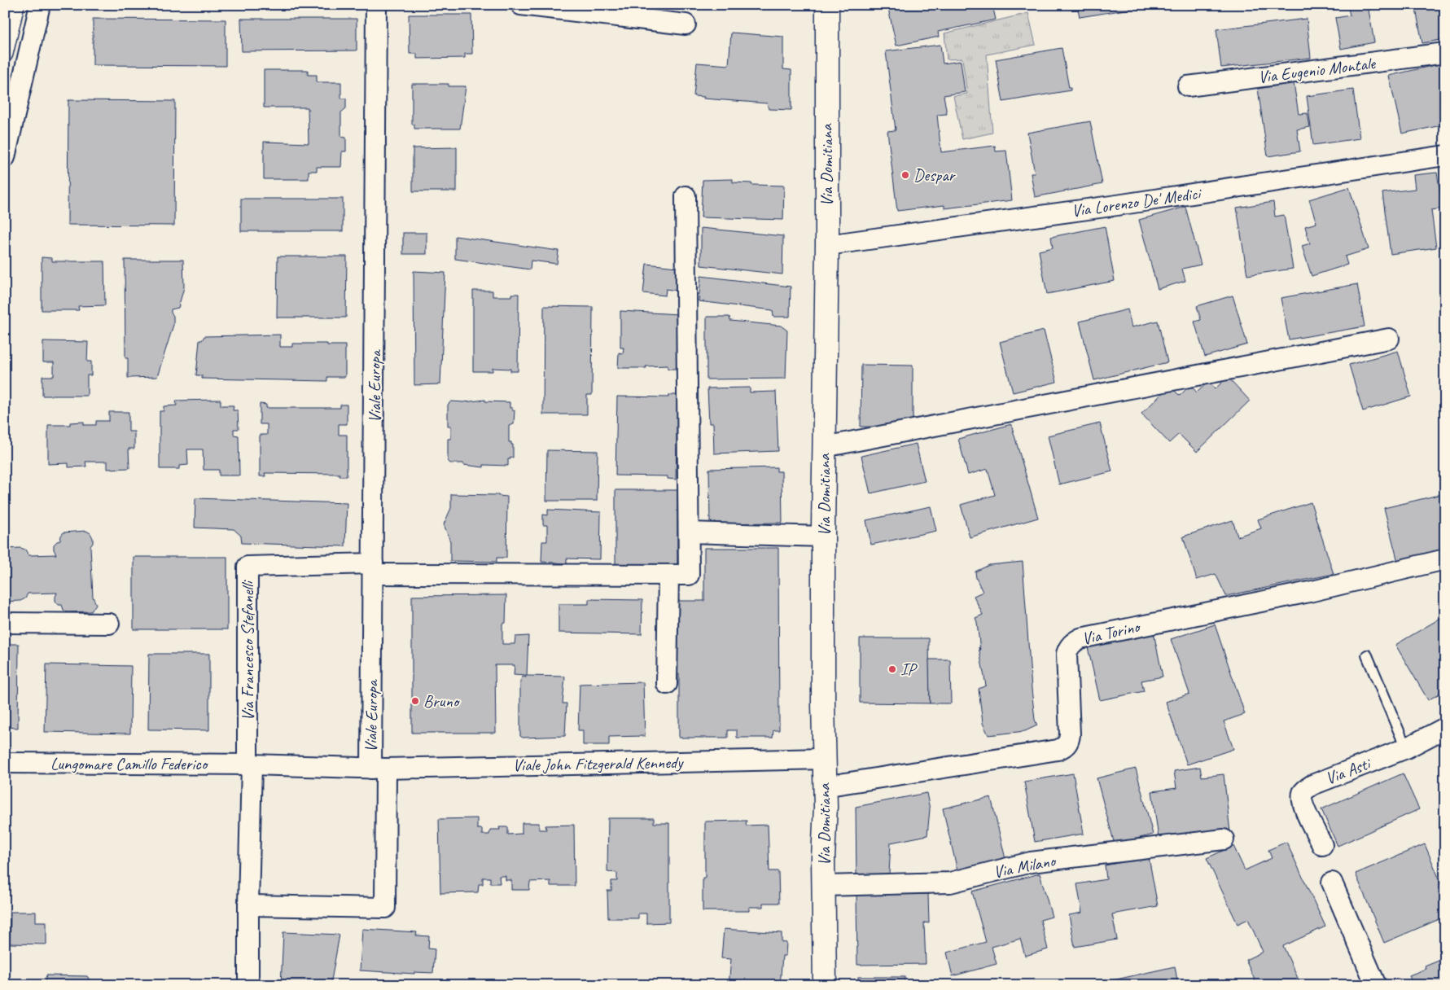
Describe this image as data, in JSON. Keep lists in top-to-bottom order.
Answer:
{
  "streets": {
    "main road": ["Via Domitiana"],
    "street": [
      "Via Eugenio Montale",
      "Via Lorenzo De' Medici",
      "Viale Europa",
      "Via Torino",
      "Via Francesco Stefanelli",
      "Lungomare Camillo Federico",
      "Viale John Fitzgerald Kennedy",
      "Via Asti",
      "Via Milano"
    ]
  },
  "crossings": [
    ["Via Domitiana", "Via Lorenzo De' Medici"],
    ["Via Domitiana", "Via Torino"],
    ["Via Domitiana", "Viale John Fitzgerald Kennedy"],
    ["Via Domitiana", "Via Milano"],
    ["Viale Europa", "Via Francesco Stefanelli"],
    ["Viale Europa", "Viale John Fitzgerald Kennedy"],
    ["Via Francesco Stefanelli", "Lungomare Camillo Federico"],
    ["Via Francesco Stefanelli", "Viale John Fitzgerald Kennedy"],
    ["Lungomare Camillo Federico", "Viale John Fitzgerald Kennedy"]
  ],
  "places": ["Despar", "IP", "Bruno"]
}
